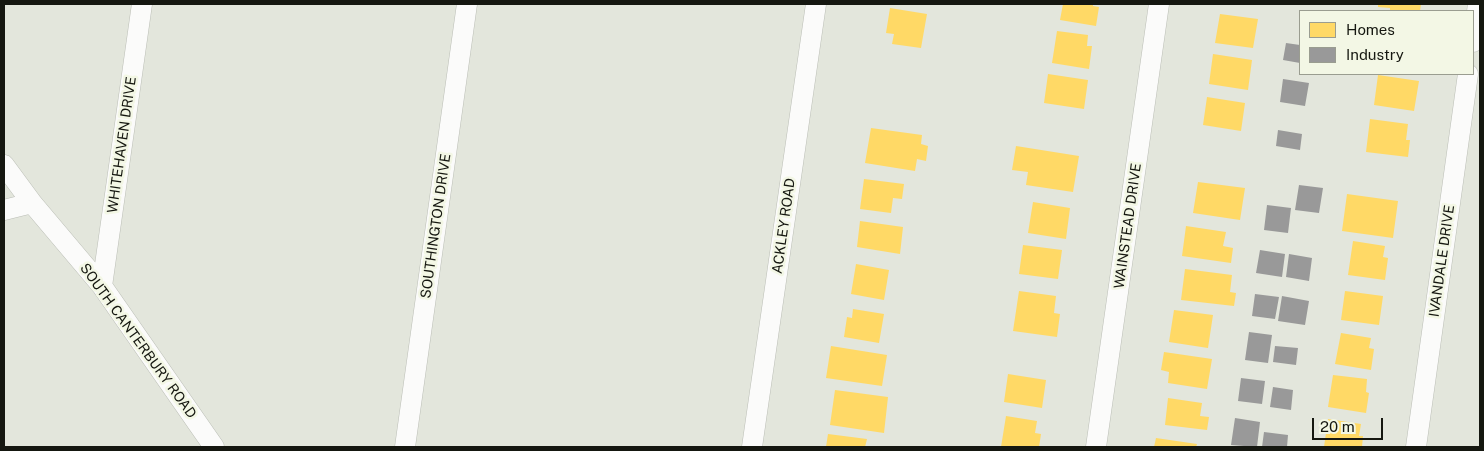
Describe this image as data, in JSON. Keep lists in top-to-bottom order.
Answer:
{
  "streets": {
    "street": [
      "WHITEHAVEN DRIVE",
      "SOUTHINGTON DRIVE",
      "ACKLEY ROAD",
      "WAINSTEAD DRIVE",
      "IVANDALE DRIVE",
      "SOUTH CANTERBURY ROAD"
    ]
  },
  "crossings": [
    ["WHITEHAVEN DRIVE", "SOUTH CANTERBURY ROAD"]
  ],
  "legend": ["Homes", "Industry"],
  "scale_bar": "20 m"
}
